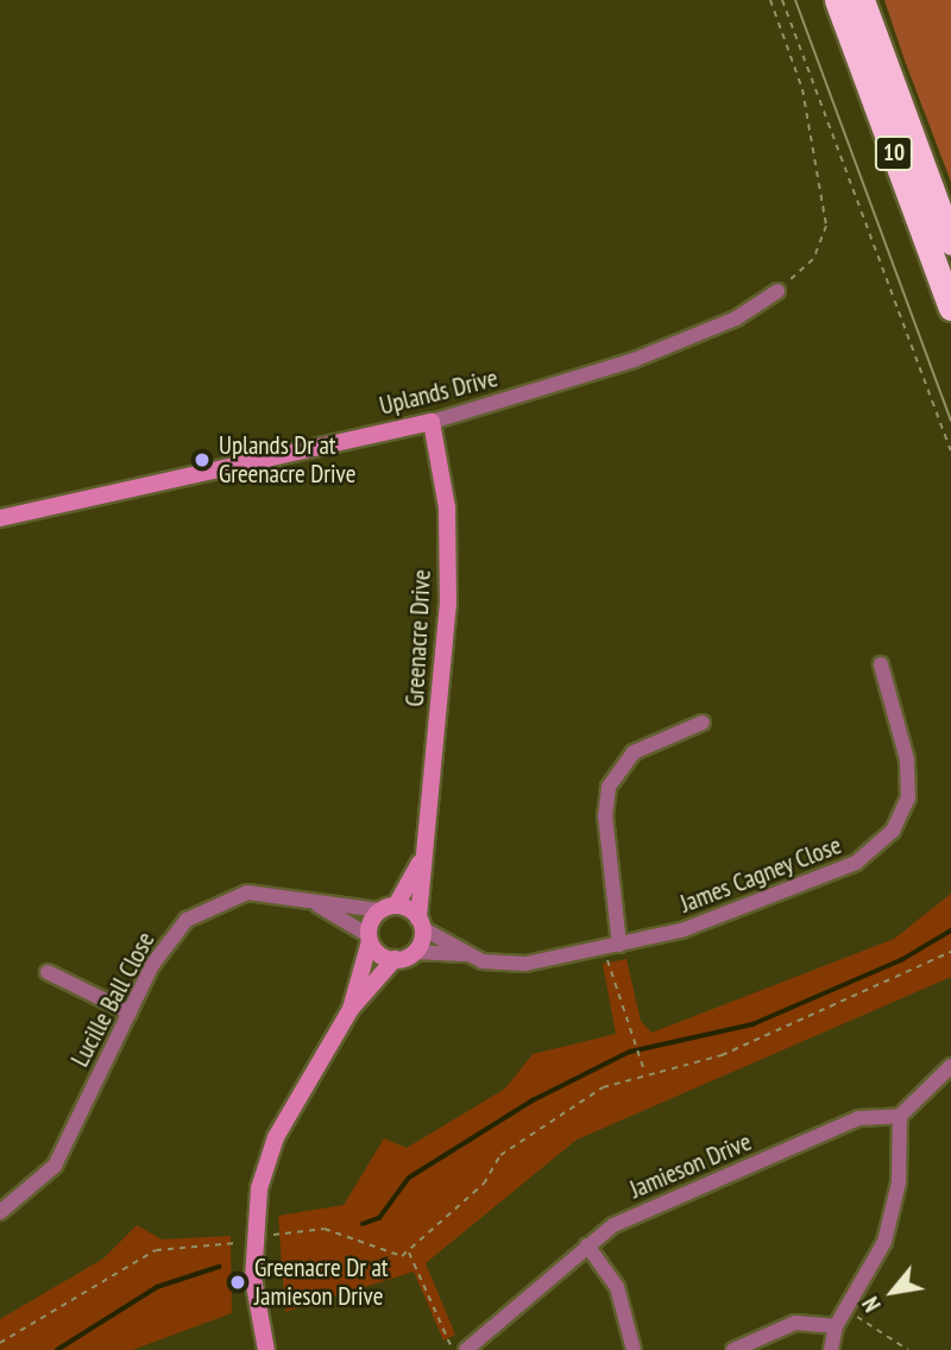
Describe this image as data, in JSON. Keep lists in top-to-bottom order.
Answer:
{
  "streets": {
    "highway": ["10"],
    "street": [
      "Uplands Drive",
      "Greenacre Drive",
      "James Cagney Close",
      "Lucille Ball Close",
      "Jamieson Drive"
    ]
  },
  "crossings": [
    ["Uplands Drive", "Greenacre Drive"],
    ["Greenacre Drive", "James Cagney Close"],
    ["Greenacre Drive", "Lucille Ball Close"]
  ],
  "places": ["Uplands Dr at Greenacre Drive", "Greenacre Dr at Jamieson Drive"],
  "north": "bottom left"
}
